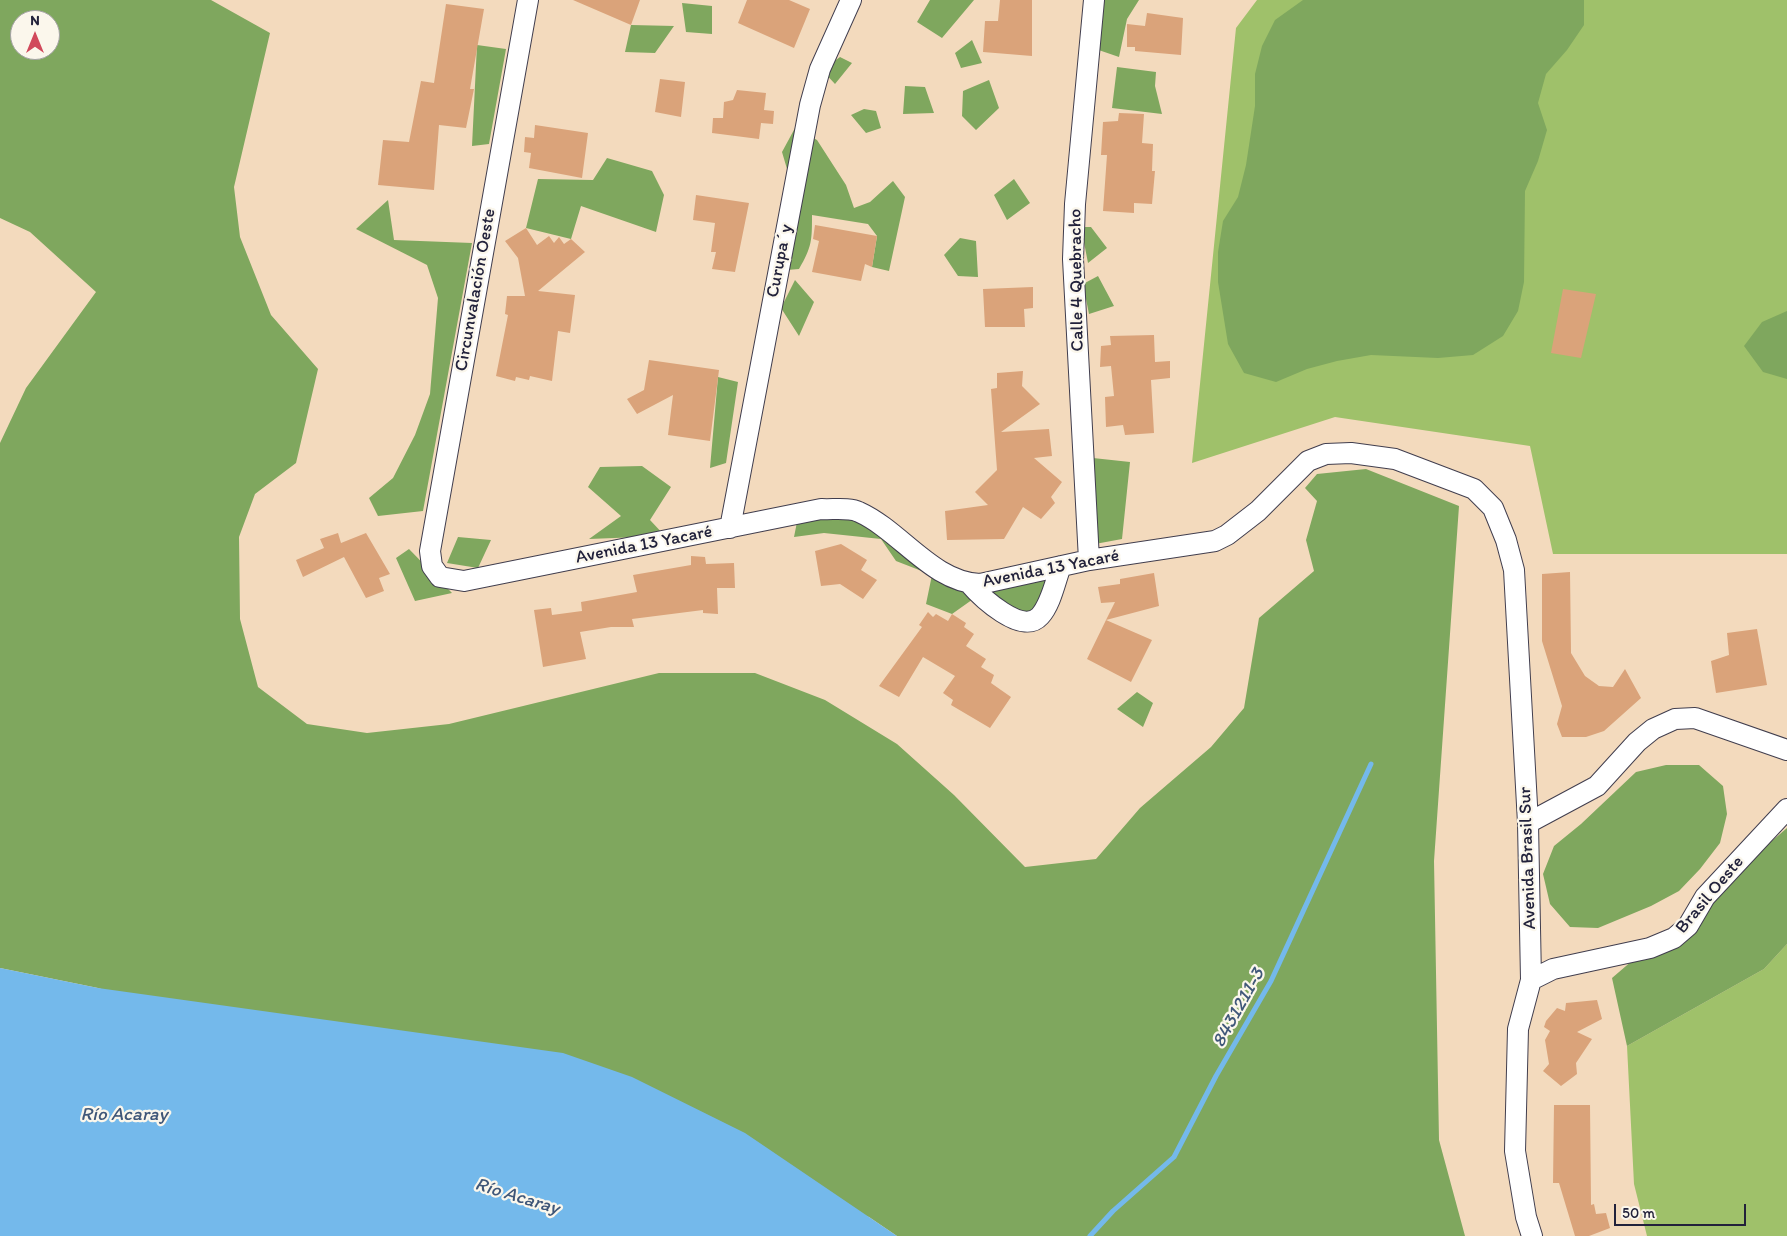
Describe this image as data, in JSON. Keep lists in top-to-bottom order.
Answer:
{
  "streets": {
    "street": [
      "Curupa´y",
      "Calle 4 Quebracho",
      "Circunvalación Oeste",
      "Avenida 13 Yacaré",
      "Avenida Brasil Sur",
      "Brasil Oeste"
    ]
  },
  "crossings": [
    ["Curupa´y", "Avenida 13 Yacaré"],
    ["Calle 4 Quebracho", "Avenida 13 Yacaré"],
    ["Circunvalación Oeste", "Avenida 13 Yacaré"],
    ["Avenida 13 Yacaré", "Avenida Brasil Sur"],
    ["Avenida Brasil Sur", "Brasil Oeste"]
  ],
  "water": ["8431211-3", "Río Acaray"],
  "scale_bar": "50 m",
  "north": "top"
}
